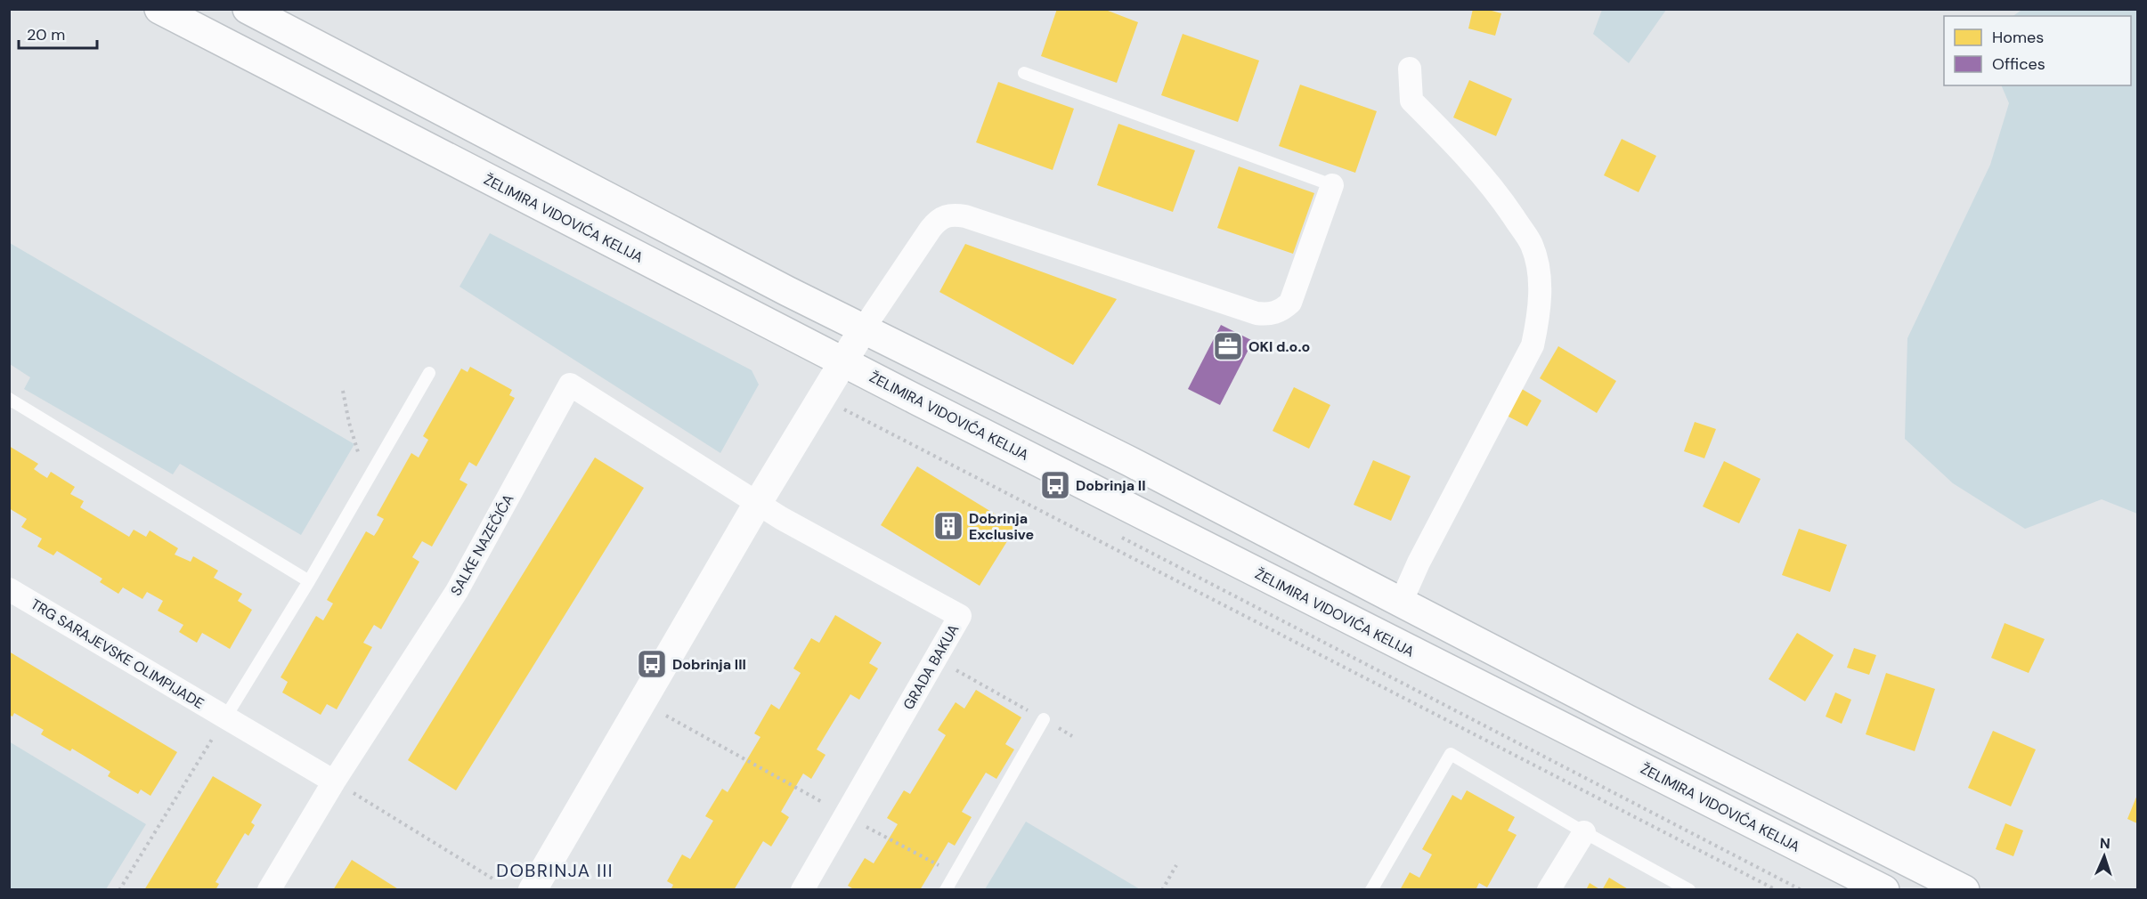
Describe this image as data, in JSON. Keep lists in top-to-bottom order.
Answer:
{
  "streets": {
    "main road": ["ŽELIMIRA VIDOVIĆA KELIJA"],
    "street": ["SALKE NAZEČIĆA", "TRG SARAJEVSKE OLIMPIJADE", "GRADA BAKUA"]
  },
  "crossings": [
    ["SALKE NAZEČIĆA", "TRG SARAJEVSKE OLIMPIJADE"],
    ["SALKE NAZEČIĆA", "GRADA BAKUA"]
  ],
  "districts": ["DOBRINJA III"],
  "places": {
    "office": ["OKI d.o.o"],
    "bus stop": ["Dobrinja II", "Dobrinja III"],
    "building": ["Dobrinja Exclusive"]
  },
  "legend": ["Homes", "Offices"],
  "scale_bar": "20 m",
  "north": "top"
}
